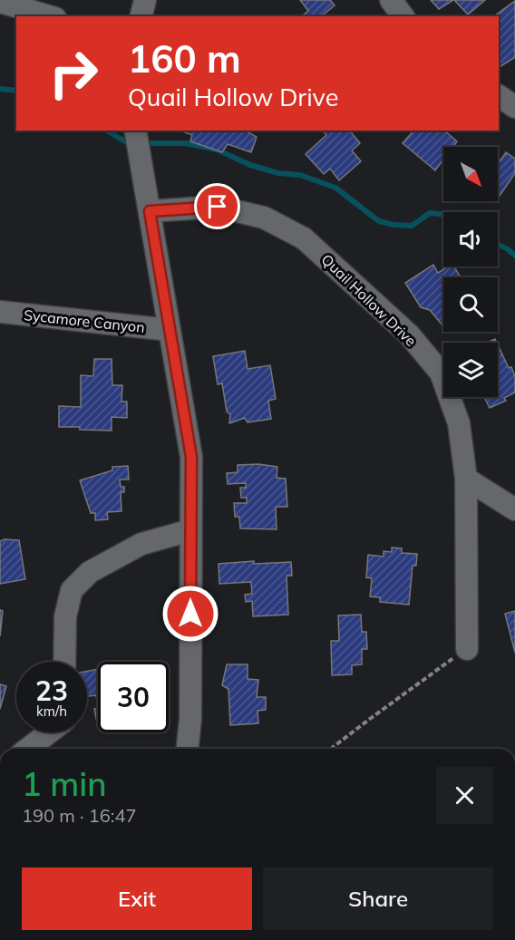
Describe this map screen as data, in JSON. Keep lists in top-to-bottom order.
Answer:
{
  "streets": {
    "street": ["Quail Hollow Drive", "Sycamore Canyon"]
  },
  "north": "bottom right",
  "page": {
    "turn": ["160 m", "Quail Hollow Drive"],
    "speed": "23 km/h",
    "limit": "30",
    "heading": ["1 min", "190 m · 16:47"],
    "buttons": ["Exit", "Share"]
  }
}
